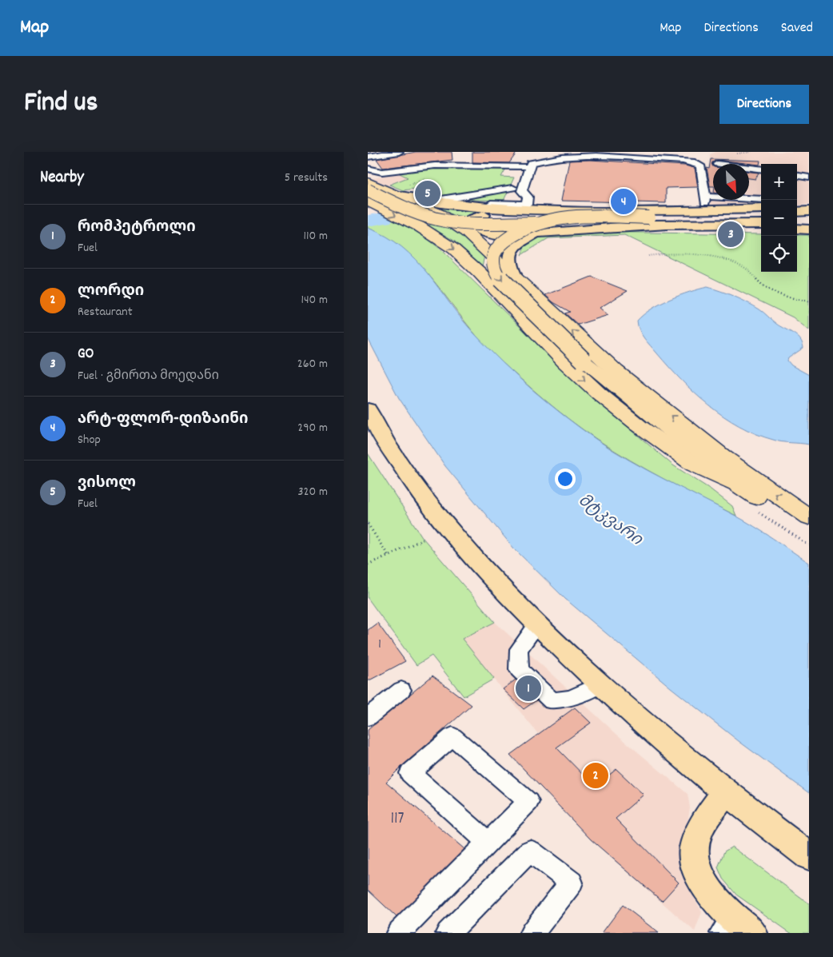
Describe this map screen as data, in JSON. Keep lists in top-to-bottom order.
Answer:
{
  "water": ["მტკვარი"],
  "house_numbers": ["1", "117"],
  "north": "bottom right",
  "page": {
    "header": "Map",
    "nav": ["Map", "Directions", "Saved"],
    "title": "Find us",
    "buttons": "Directions",
    "heading": ["Nearby", "5 results"],
    "map_buttons": ["+", "−"],
    "pins": [
      "5",
      "4",
      "3",
      "1",
      "2"
    ],
    "list": [
      {
        "mark": "1",
        "name": "რომპეტროლი",
        "note": "Fuel",
        "value": "110 m"
      },
      {
        "mark": "2",
        "name": "ლორდი",
        "note": "Restaurant",
        "value": "140 m"
      },
      {
        "mark": "3",
        "name": "GO",
        "note": "Fuel · გმირთა მოედანი",
        "value": "260 m"
      },
      {
        "mark": "4",
        "name": "არტ-ფლორ-დიზაინი",
        "note": "Shop",
        "value": "290 m"
      },
      {
        "mark": "5",
        "name": "ვისოლ",
        "note": "Fuel",
        "value": "320 m"
      }
    ]
  }
}
